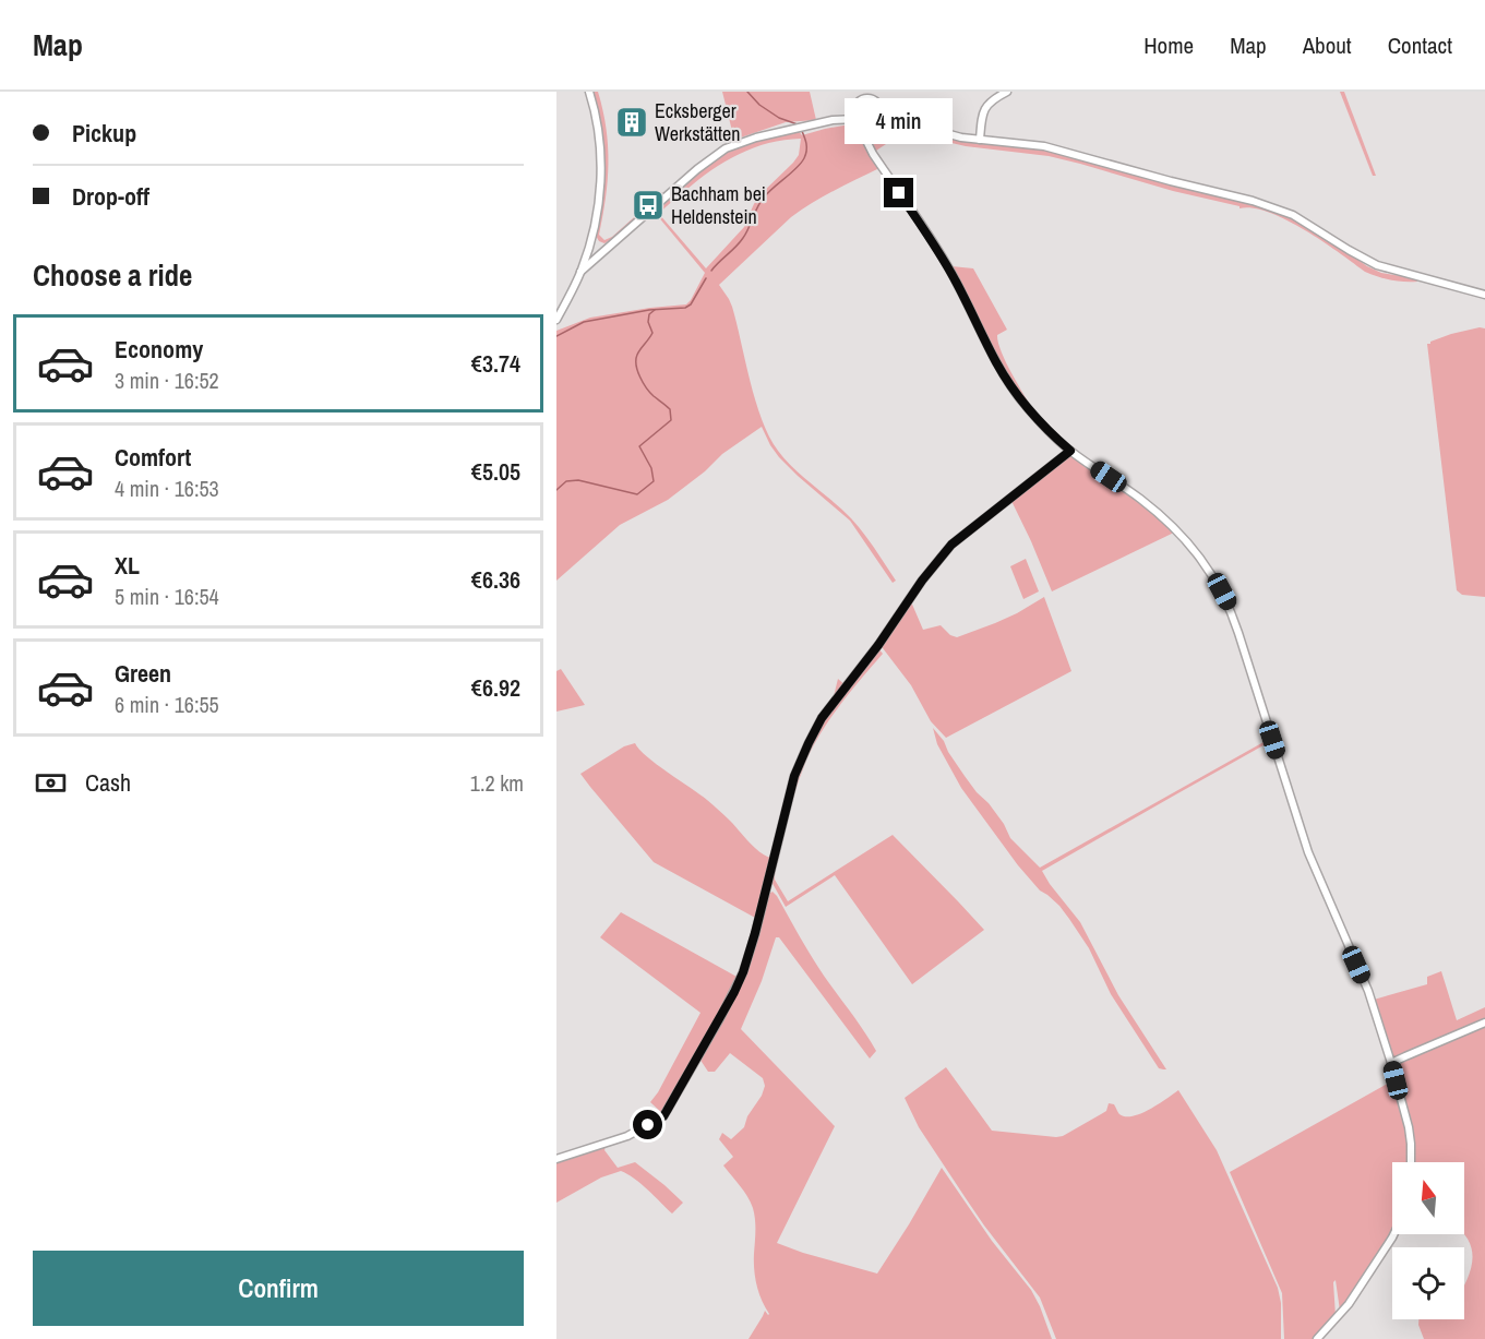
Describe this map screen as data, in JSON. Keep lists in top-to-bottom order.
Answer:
{
  "places": {
    "building": ["Ecksberger Werkstätten"],
    "bus stop": ["Bachham bei Heldenstein"]
  },
  "north": "top",
  "page": {
    "header": "Map",
    "nav": [
      "Home",
      "Map",
      "About",
      "Contact"
    ],
    "banner": ["Pickup", "Drop-off"],
    "bubble": "4 min",
    "heading": "Choose a ride",
    "list": [
      {
        "name": "Economy",
        "note": "3 min · 16:52",
        "value": "€3.74"
      },
      {
        "name": "Comfort",
        "note": "4 min · 16:53",
        "value": "€5.05"
      },
      {
        "name": "XL",
        "note": "5 min · 16:54",
        "value": "€6.36"
      },
      {
        "name": "Green",
        "note": "6 min · 16:55",
        "value": "€6.92"
      }
    ],
    "pay": ["Cash", "1.2 km"],
    "buttons": "Confirm"
  }
}
